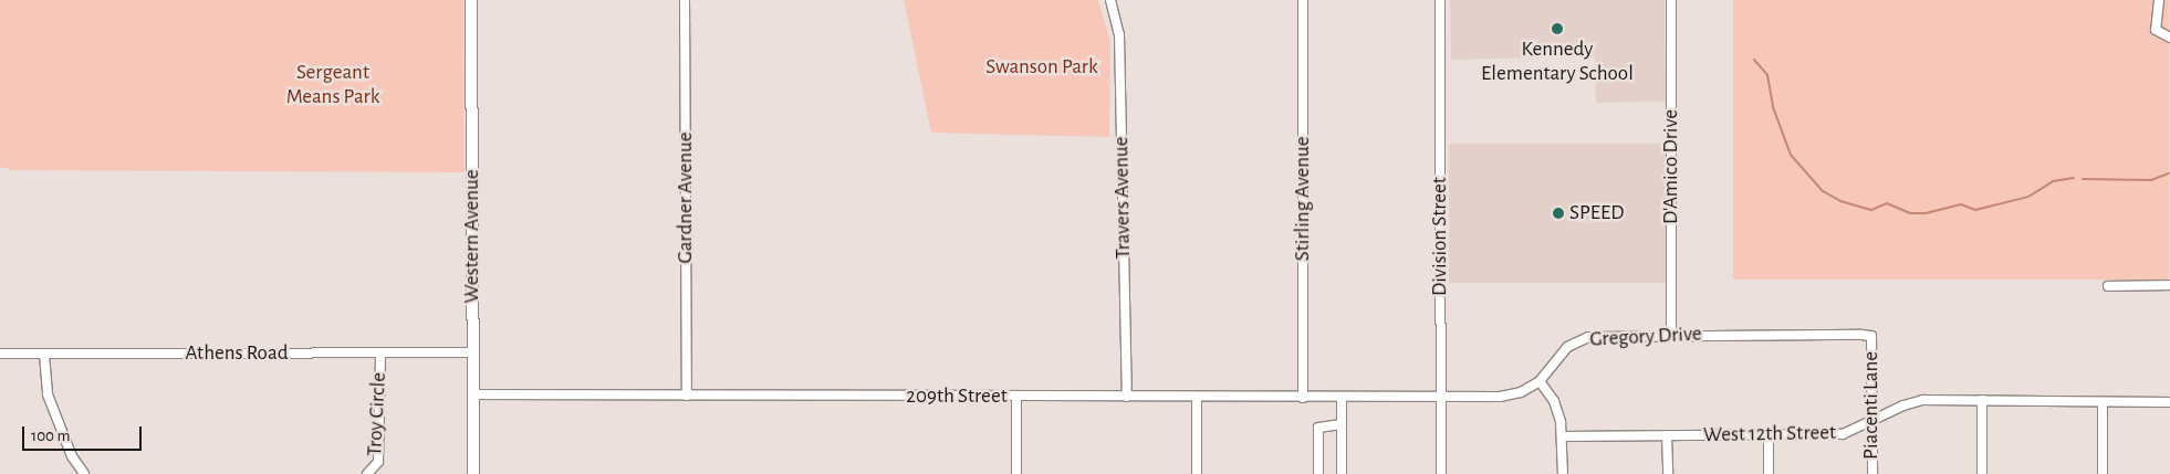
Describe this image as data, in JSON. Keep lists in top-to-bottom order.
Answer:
{
  "streets": {
    "main road": ["Western Avenue"],
    "street": [
      "D'Amico Drive",
      "Gardner Avenue",
      "Travers Avenue",
      "Stirling Avenue",
      "Division Street",
      "Gregory Drive",
      "Athens Road",
      "209th Street",
      "Piacenti Lane",
      "Troy Circle",
      "West 12th Street"
    ]
  },
  "crossings": [
    ["D'Amico Drive", "Gregory Drive"],
    ["Gardner Avenue", "209th Street"],
    ["Travers Avenue", "209th Street"],
    ["Stirling Avenue", "209th Street"],
    ["Western Avenue", "Athens Road"],
    ["Western Avenue", "209th Street"],
    ["Division Street", "Gregory Drive"],
    ["Division Street", "209th Street"],
    ["Gregory Drive", "209th Street"],
    ["Gregory Drive", "Piacenti Lane"],
    ["Athens Road", "Troy Circle"],
    ["Piacenti Lane", "West 12th Street"]
  ],
  "parks": ["Swanson Park", "Sergeant Means Park"],
  "places": ["Kennedy Elementary School", "SPEED"],
  "scale_bar": "100 m"
}
